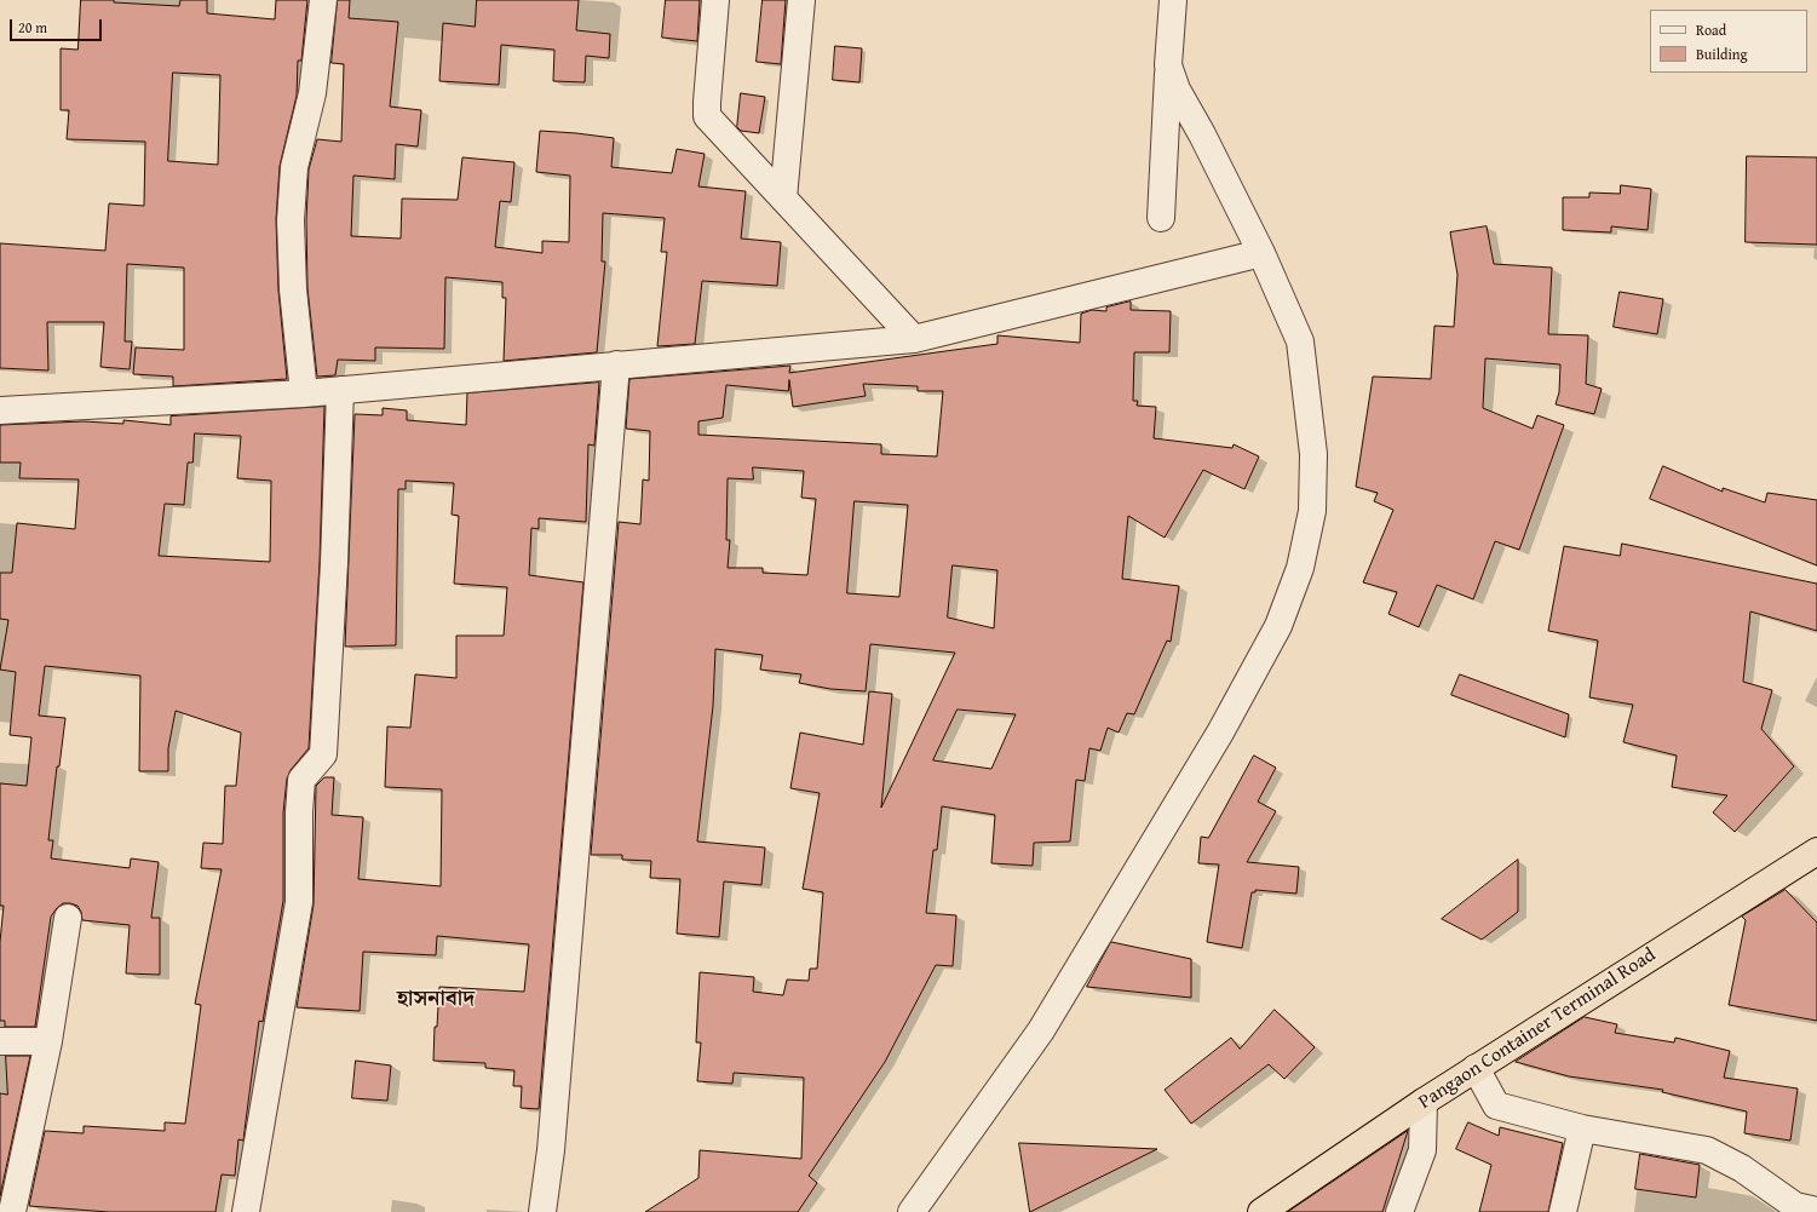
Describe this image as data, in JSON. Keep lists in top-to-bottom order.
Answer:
{
  "streets": {
    "highway": ["Pangaon Container Terminal Road"]
  },
  "districts": ["হাসনাবাদ"],
  "legend": ["Road", "Building"],
  "scale_bar": "20 m"
}
